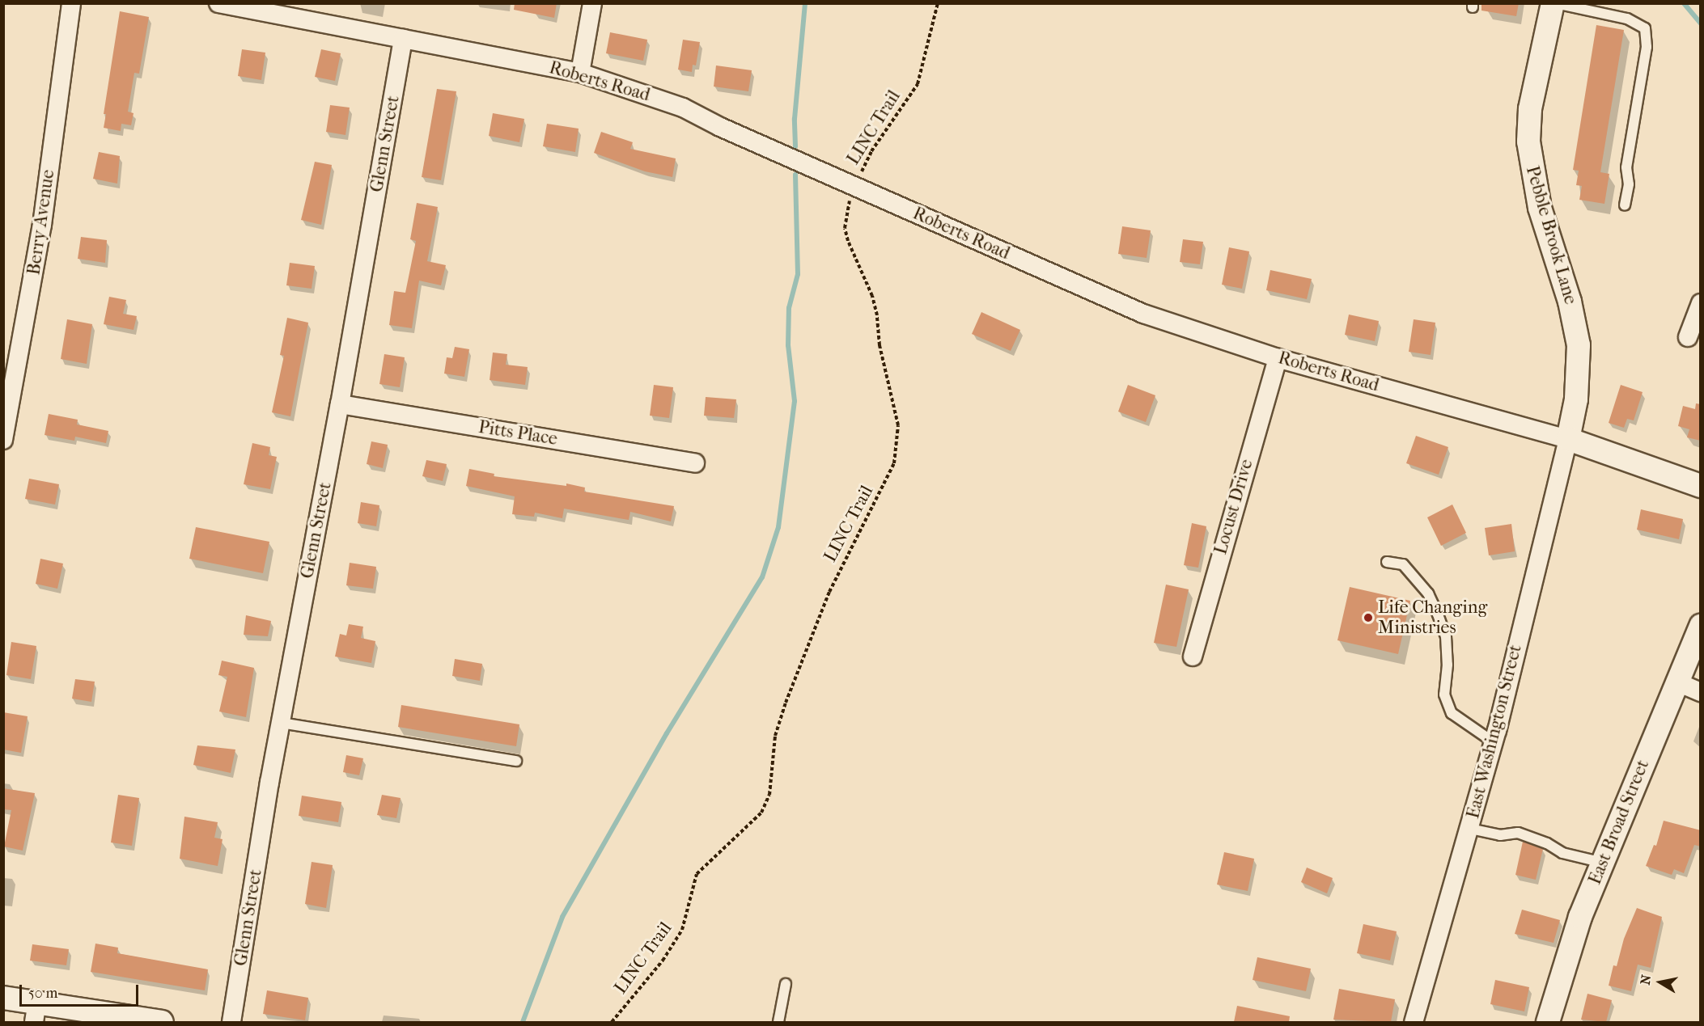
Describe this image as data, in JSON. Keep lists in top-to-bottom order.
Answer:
{
  "streets": {
    "street": [
      "Roberts Road",
      "Glenn Street",
      "Berry Avenue",
      "Pebble Brook Lane",
      "Pitts Place",
      "Locust Drive",
      "East Washington Street",
      "East Broad Street"
    ],
    "path": ["LINC Trail"]
  },
  "crossings": [
    ["Roberts Road", "LINC Trail"],
    ["Roberts Road", "Glenn Street"],
    ["Roberts Road", "Pebble Brook Lane"],
    ["Roberts Road", "Locust Drive"],
    ["Roberts Road", "East Washington Street"],
    ["Glenn Street", "Pitts Place"],
    ["Pebble Brook Lane", "East Washington Street"]
  ],
  "places": ["Life Changing Ministries"],
  "scale_bar": "50 m",
  "north": "left"
}
